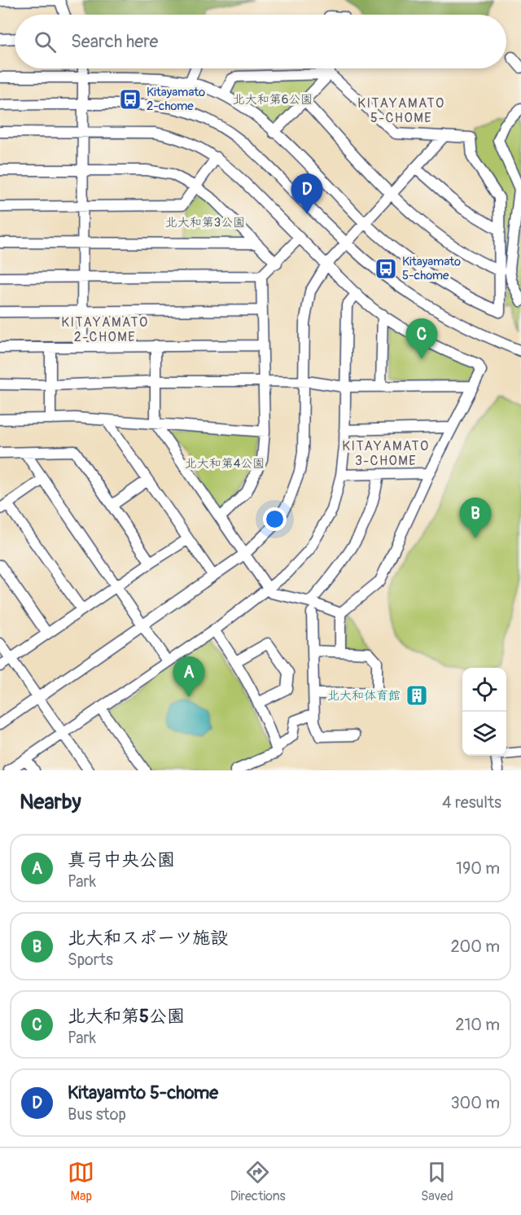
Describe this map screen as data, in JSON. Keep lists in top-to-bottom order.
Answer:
{
  "districts": ["KITAYAMATO 5-CHOME", "KITAYAMATO 2-CHOME", "KITAYAMATO 3-CHOME"],
  "parks": ["北大和第6公園", "北大和第3公園", "北大和第4公園"],
  "places": {
    "bus stop": ["Kitayamato 2-chome", "Kitayamato 5-chome"],
    "building": ["北大和体育館"]
  },
  "page": {
    "search": "Search here",
    "pins": [
      "D",
      "C",
      "B",
      "A"
    ],
    "heading": ["Nearby", "4 results"],
    "list": [
      {
        "mark": "A",
        "name": "真弓中央公園",
        "note": "Park",
        "value": "190 m"
      },
      {
        "mark": "B",
        "name": "北大和スポーツ施設",
        "note": "Sports",
        "value": "200 m"
      },
      {
        "mark": "C",
        "name": "北大和第5公園",
        "note": "Park",
        "value": "210 m"
      },
      {
        "mark": "D",
        "name": "Kitayamto 5-chome",
        "note": "Bus stop",
        "value": "300 m"
      }
    ],
    "nav": ["Map", "Directions", "Saved"]
  }
}
